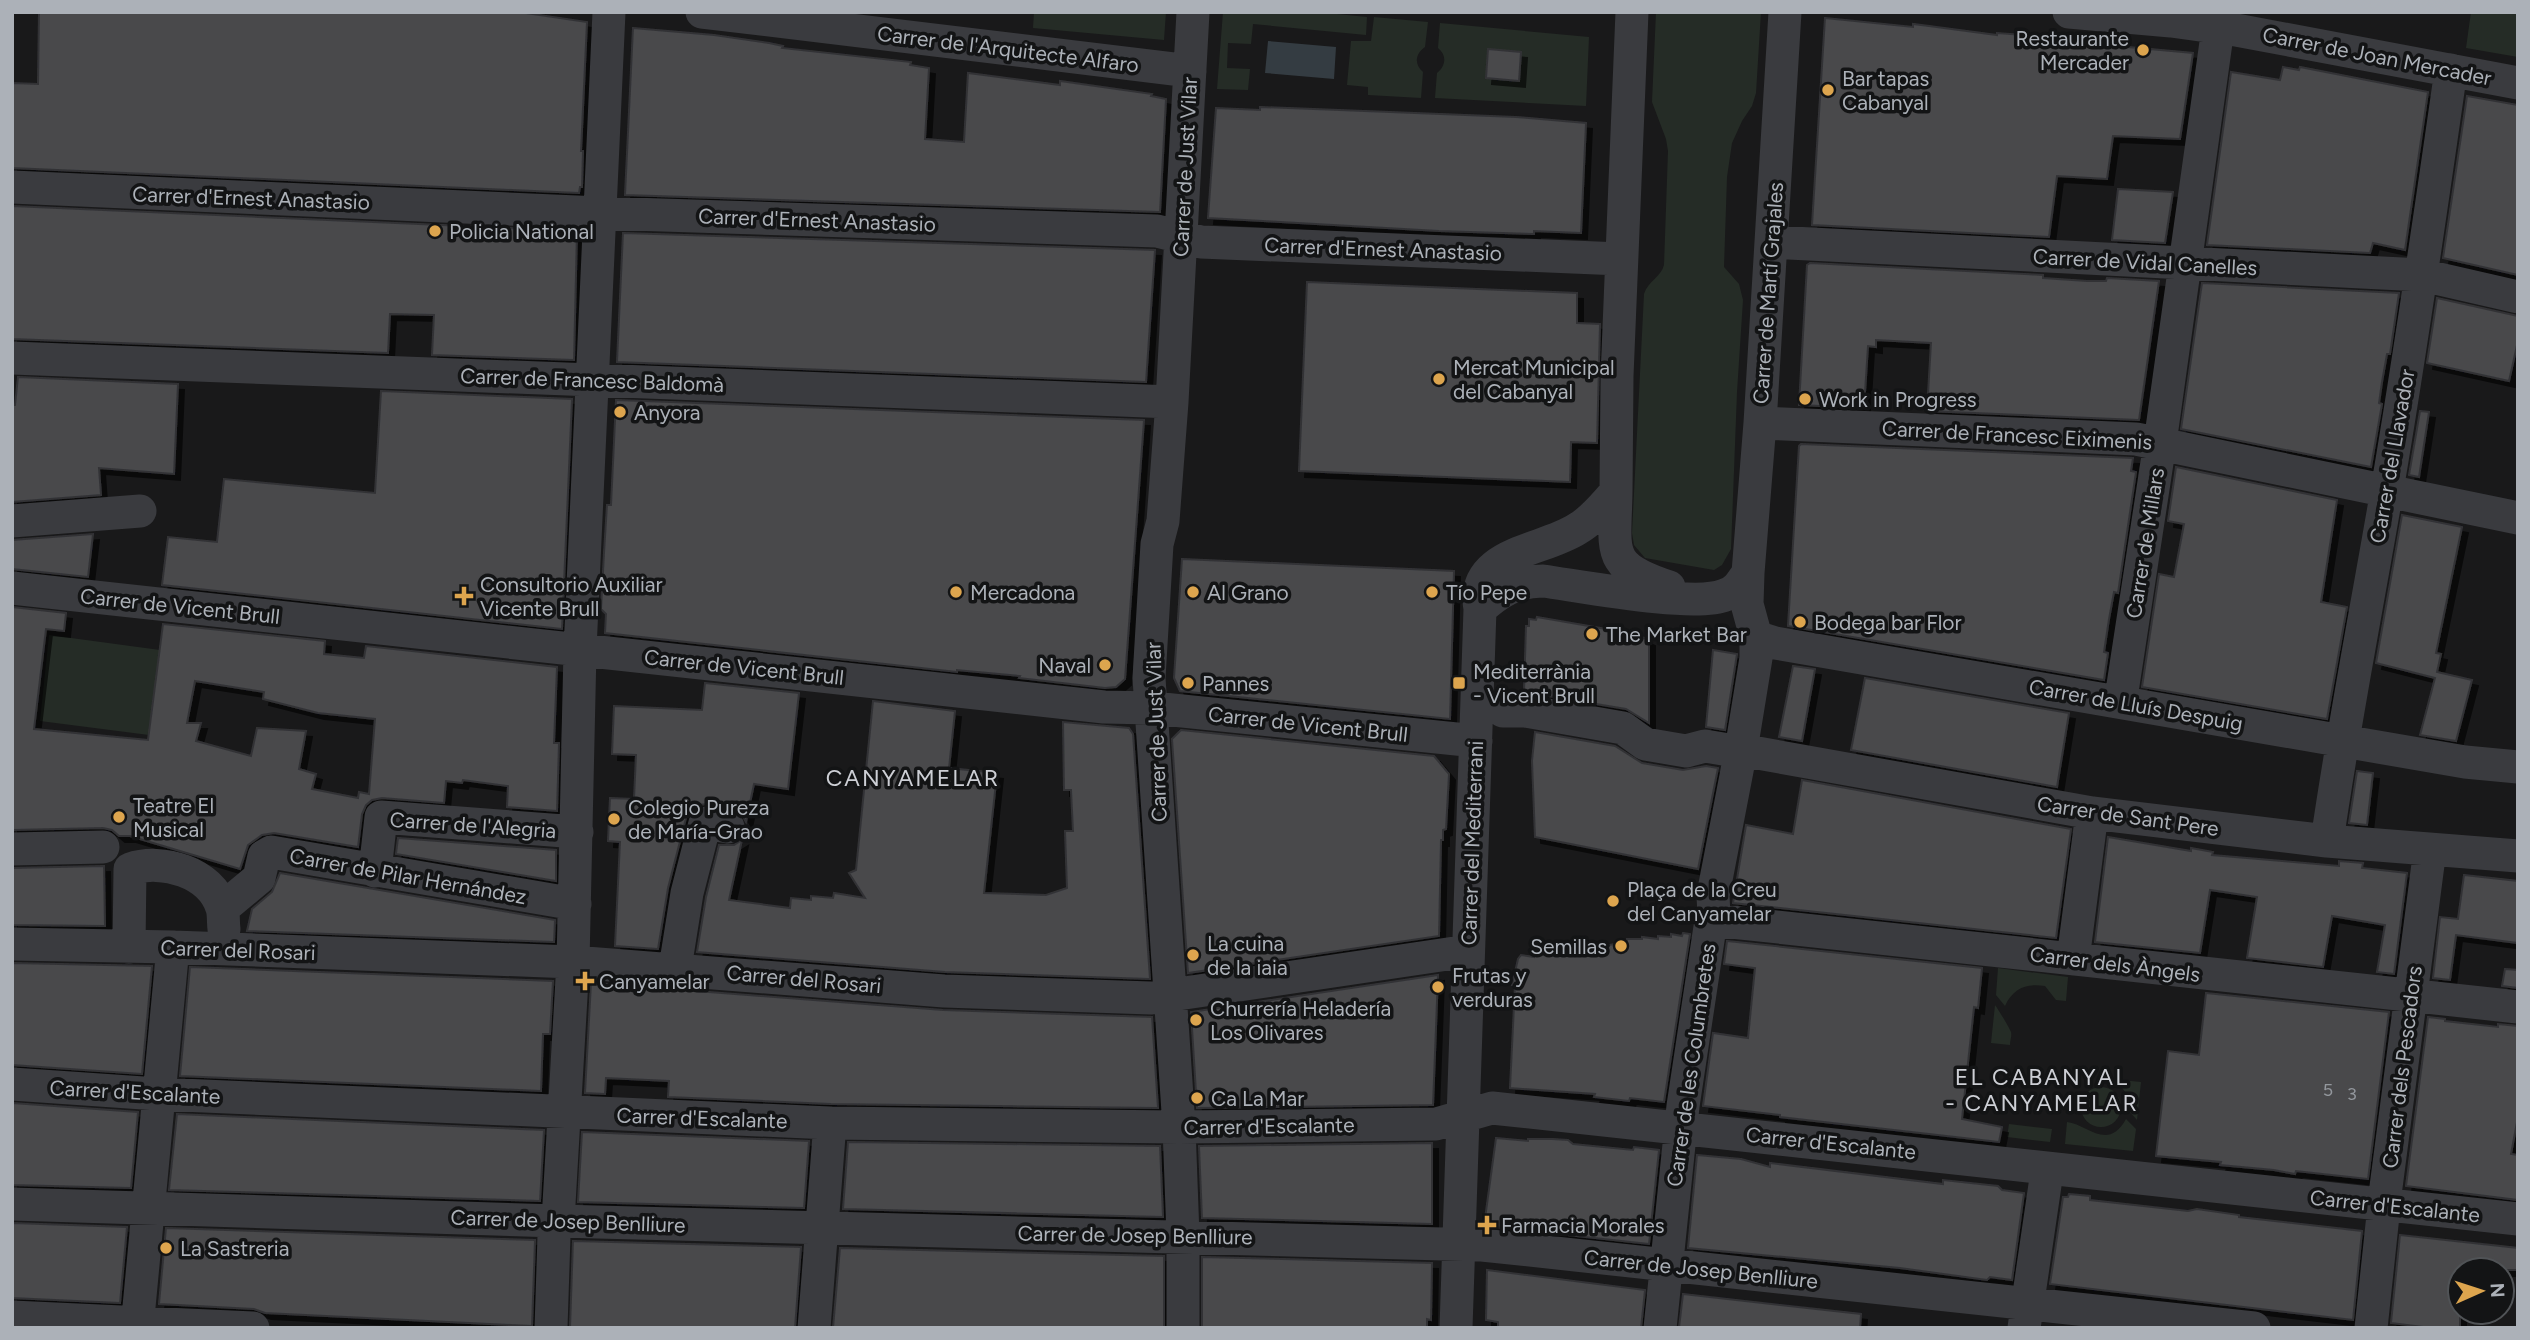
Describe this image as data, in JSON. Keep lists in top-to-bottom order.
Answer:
{
  "streets": {
    "street": [
      "Carrer de l'Arquitecte Alfaro",
      "Carrer de Joan Mercader",
      "Carrer de Just Vilar",
      "Carrer d'Ernest Anastasio",
      "Carrer de Vidal Canelles",
      "Carrer de Martí Grajales",
      "Carrer de Francesc Baldomà",
      "Carrer de Francesc Eiximenis",
      "Carrer del Llavador",
      "Carrer de Millars",
      "Carrer de Vicent Brull",
      "Carrer de Lluís Despuig",
      "Carrer de Sant Pere",
      "Carrer de l'Alegria",
      "Carrer del Mediterrani",
      "Carrer de Pilar Hernández",
      "Carrer del Rosari",
      "Carrer dels Àngels",
      "Carrer de les Columbretes",
      "Carrer dels Pescadors",
      "Carrer d'Escalante",
      "Carrer de Josep Benlliure"
    ]
  },
  "crossings": [
    ["Carrer de l'Arquitecte Alfaro", "Carrer de Just Vilar"],
    ["Carrer de Joan Mercader", "Carrer del Llavador"],
    ["Carrer de Joan Mercader", "Carrer de Millars"],
    ["Carrer de Just Vilar", "Carrer d'Ernest Anastasio"],
    ["Carrer de Just Vilar", "Carrer de Francesc Baldomà"],
    ["Carrer de Just Vilar", "Carrer de Vicent Brull"],
    ["Carrer de Just Vilar", "Carrer del Rosari"],
    ["Carrer de Just Vilar", "Carrer d'Escalante"],
    ["Carrer de Just Vilar", "Carrer de Josep Benlliure"],
    ["Carrer de Vidal Canelles", "Carrer de Martí Grajales"],
    ["Carrer de Vidal Canelles", "Carrer del Llavador"],
    ["Carrer de Vidal Canelles", "Carrer de Millars"],
    ["Carrer de Martí Grajales", "Carrer de Francesc Eiximenis"],
    ["Carrer de Martí Grajales", "Carrer de les Columbretes"],
    ["Carrer de Francesc Eiximenis", "Carrer del Llavador"],
    ["Carrer de Francesc Eiximenis", "Carrer de Millars"],
    ["Carrer del Llavador", "Carrer de Lluís Despuig"],
    ["Carrer del Llavador", "Carrer de Sant Pere"],
    ["Carrer de Vicent Brull", "Carrer del Mediterrani"],
    ["Carrer de Lluís Despuig", "Carrer de les Columbretes"],
    ["Carrer de Sant Pere", "Carrer de les Columbretes"],
    ["Carrer de Sant Pere", "Carrer dels Pescadors"],
    ["Carrer de l'Alegria", "Carrer de Pilar Hernández"],
    ["Carrer del Mediterrani", "Carrer del Rosari"],
    ["Carrer del Mediterrani", "Carrer d'Escalante"],
    ["Carrer del Mediterrani", "Carrer de Josep Benlliure"],
    ["Carrer dels Àngels", "Carrer de les Columbretes"],
    ["Carrer dels Àngels", "Carrer dels Pescadors"],
    ["Carrer de les Columbretes", "Carrer d'Escalante"],
    ["Carrer de les Columbretes", "Carrer de Josep Benlliure"],
    ["Carrer dels Pescadors", "Carrer d'Escalante"]
  ],
  "districts": ["CANYAMELAR", "EL CABANYAL - CANYAMELAR"],
  "places": {
    "other": [
      "Restaurante Mercader",
      "Bar tapas Cabanyal",
      "Policia National",
      "Mercat Municipal del Cabanyal",
      "Work in Progress",
      "Anyora",
      "Mercadona",
      "Al Grano",
      "Tío Pepe",
      "Bodega bar Flor",
      "The Market Bar",
      "Naval",
      "Pannes",
      "Teatre El Musical",
      "Colegio Pureza de María-Grao",
      "Plaça de la Creu del Canyamelar",
      "Semillas",
      "La cuina de la iaia",
      "Frutas y verduras",
      "Churrería Heladería Los Olivares",
      "Ca La Mar",
      "La Sastreria"
    ],
    "health": ["Consultorio Auxiliar Vicente Brull", "Canyamelar", "Farmacia Morales"],
    "transit": ["Mediterrània - Vicent Brull"]
  },
  "house_numbers": ["5", "3"],
  "north": "right"
}
